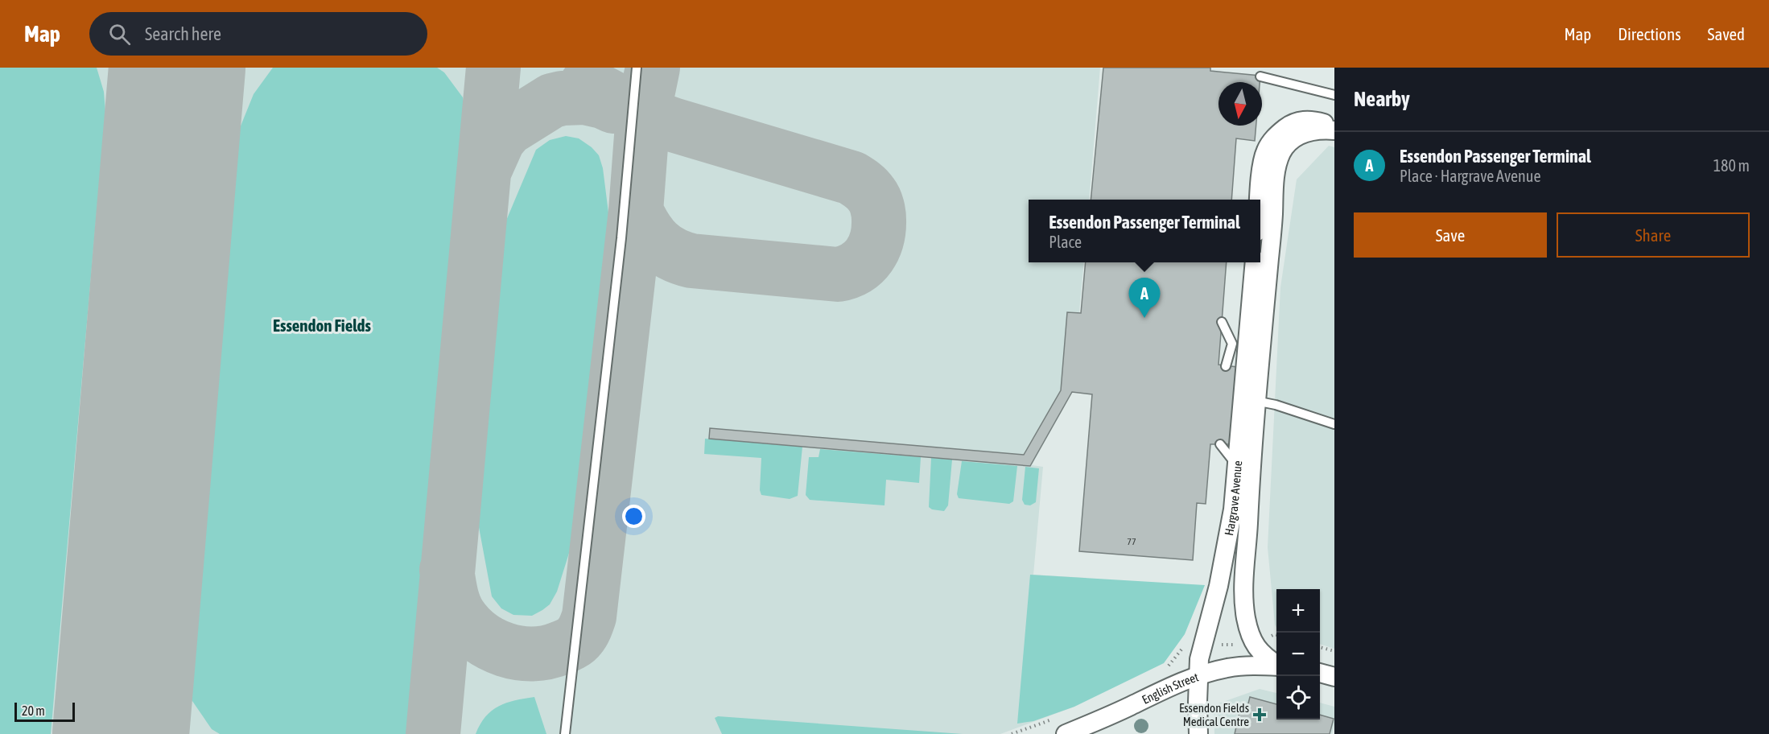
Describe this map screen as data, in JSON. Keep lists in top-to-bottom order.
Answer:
{
  "streets": {
    "street": ["Hargrave Avenue", "English Street"]
  },
  "crossings": [
    ["Hargrave Avenue", "English Street"]
  ],
  "districts": ["Essendon Fields"],
  "places": {
    "health": ["Essendon Fields Medical Centre"]
  },
  "house_numbers": ["77"],
  "scale_bar": "20 m",
  "north": "bottom",
  "page": {
    "header": "Map",
    "search": "Search here",
    "nav": ["Map", "Directions", "Saved"],
    "heading": "Nearby",
    "list": [
      {
        "mark": "A",
        "name": "Essendon Passenger Terminal",
        "note": "Place · Hargrave Avenue",
        "value": "180 m"
      }
    ],
    "buttons": ["Save", "Share"],
    "popup": ["Essendon Passenger Terminal", "Place"],
    "pins": "A",
    "map_buttons": ["+", "−"],
    "scale": "20 m"
  }
}
